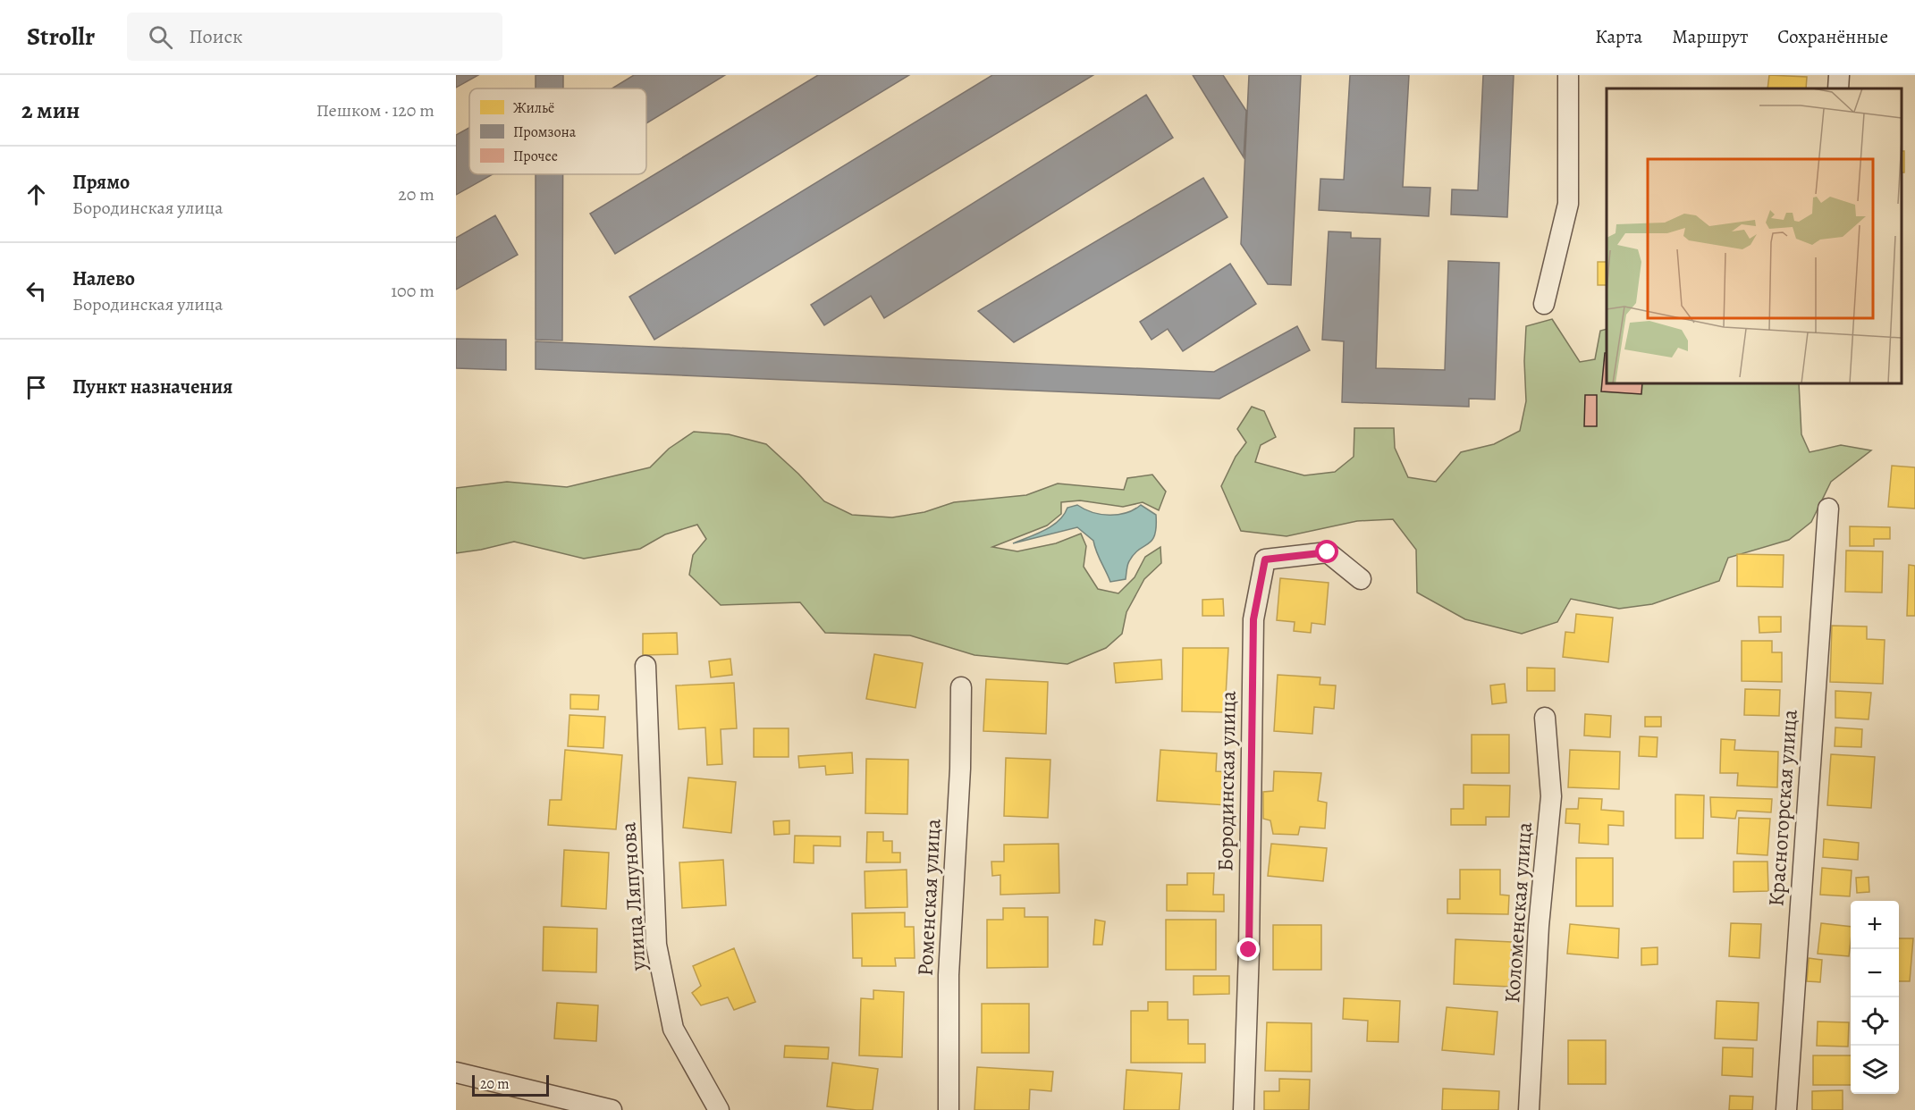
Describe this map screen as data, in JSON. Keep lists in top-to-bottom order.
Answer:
{
  "streets": {
    "street": [
      "Бородинская улица",
      "Красногорская улица",
      "улица Ляпунова",
      "Роменская улица",
      "Коломенская улица"
    ]
  },
  "legend": ["Жильё", "Промзона", "Прочее"],
  "scale_bar": "20 m",
  "page": {
    "header": "Strollr",
    "search": "Поиск",
    "nav": ["Карта", "Маршрут", "Сохранённые"],
    "heading": ["2 мин", "Пешком · 120 m"],
    "list": [
      ["Прямо", "Бородинская улица", "20 m"],
      ["Налево", "Бородинская улица", "100 m"],
      "Пункт назначения"
    ],
    "map_buttons": ["+", "−"],
    "scale": "20 m"
  }
}
